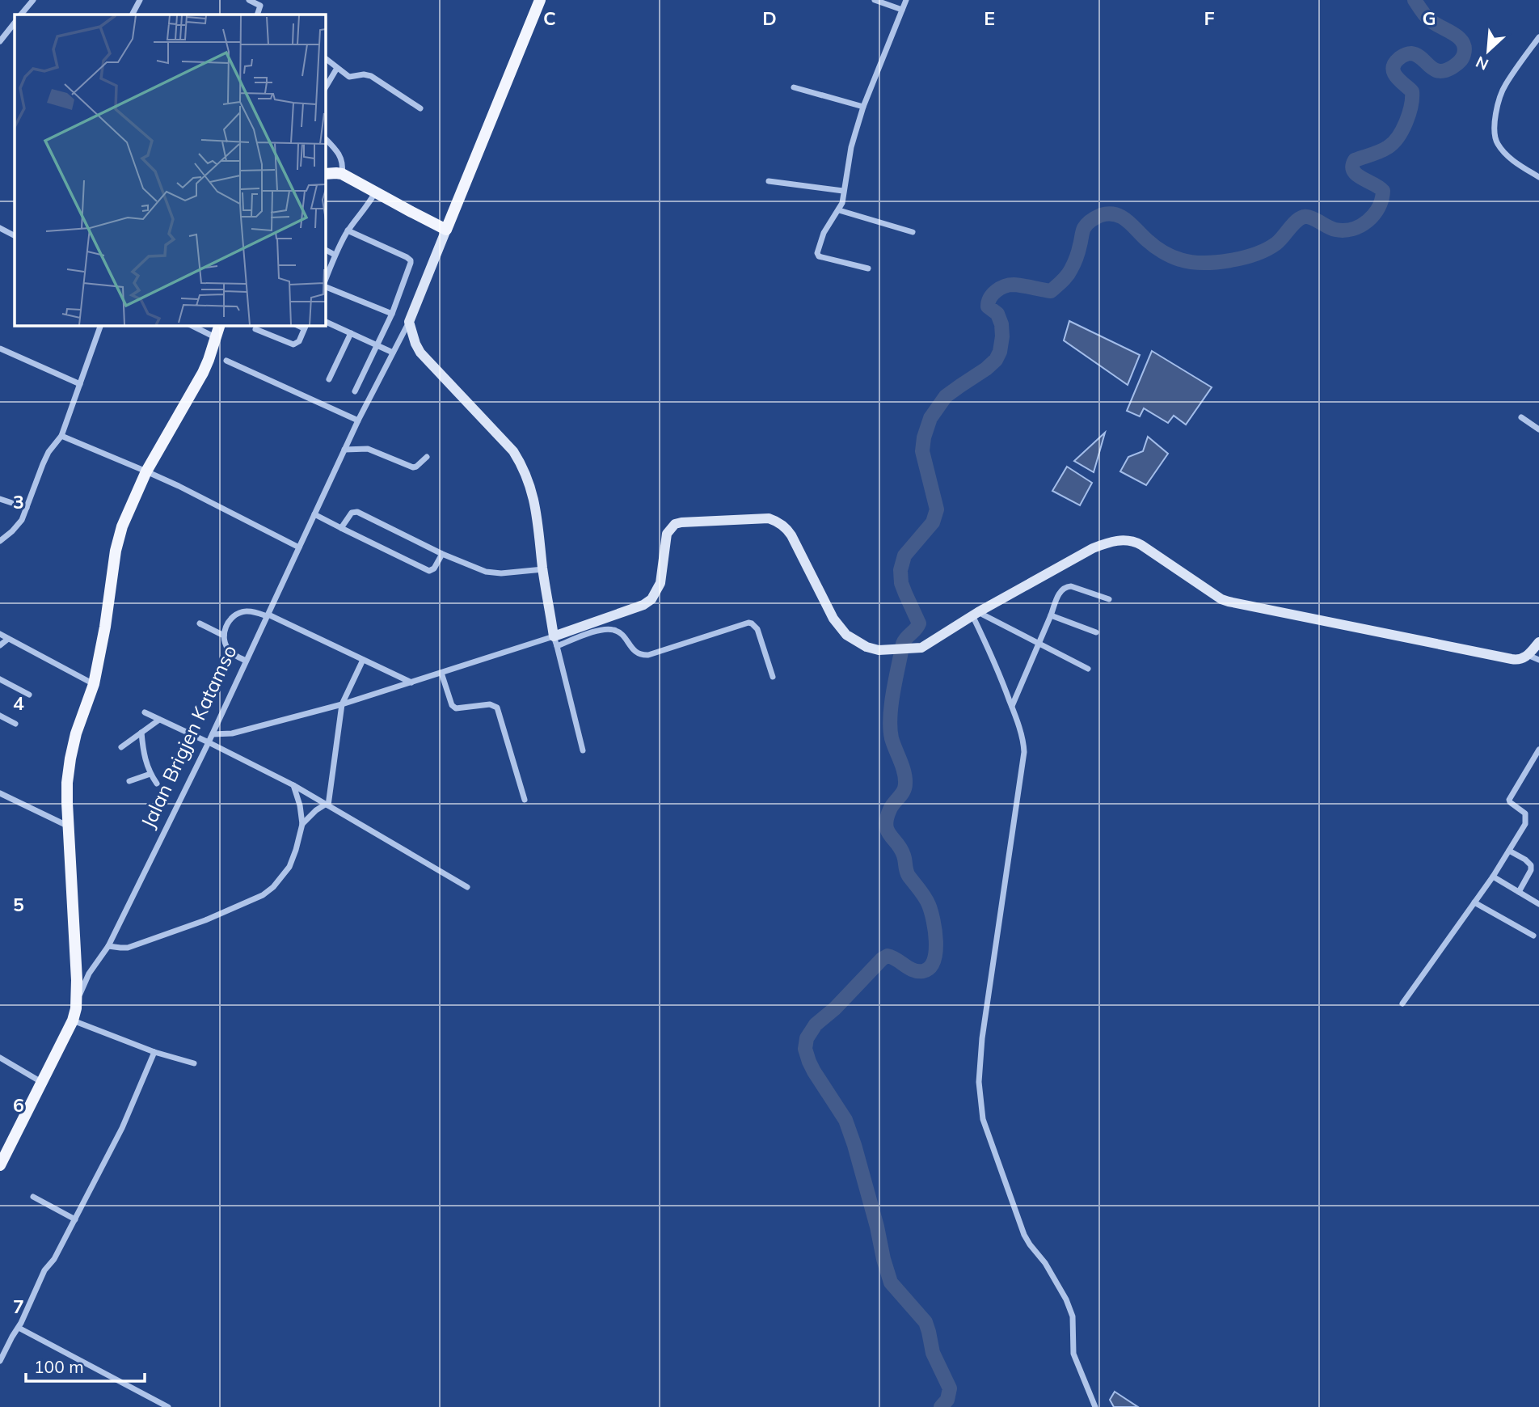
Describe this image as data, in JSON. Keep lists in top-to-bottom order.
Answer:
{
  "streets": {
    "main road": ["Jalan Brigjen Katamso"]
  },
  "scale_bar": "100 m",
  "north": "bottom left",
  "grid": {
    "columns": [
      "C",
      "D",
      "E",
      "F",
      "G"
    ],
    "rows": [
      "3",
      "4",
      "5",
      "6",
      "7"
    ]
  }
}
